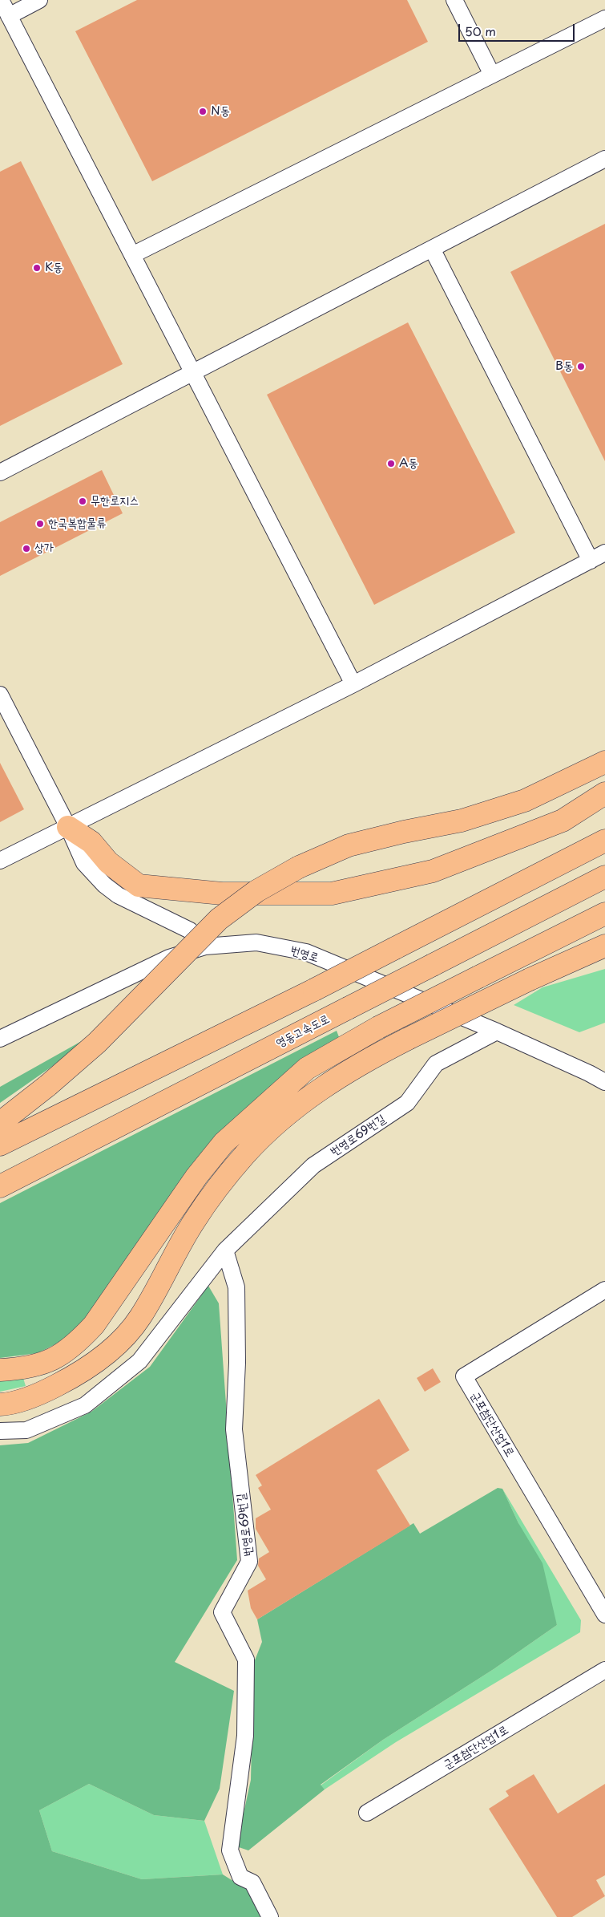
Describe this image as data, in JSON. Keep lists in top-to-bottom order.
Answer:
{
  "streets": {
    "highway": ["영동고속도로"],
    "street": ["번영로", "번영로69번길", "군포첨단산업1로"]
  },
  "crossings": [
    ["번영로", "번영로69번길"]
  ],
  "places": [
    "N동",
    "K동",
    "B동",
    "A동",
    "무한로지스",
    "한국복합물류",
    "상가"
  ],
  "scale_bar": "50 m"
}
